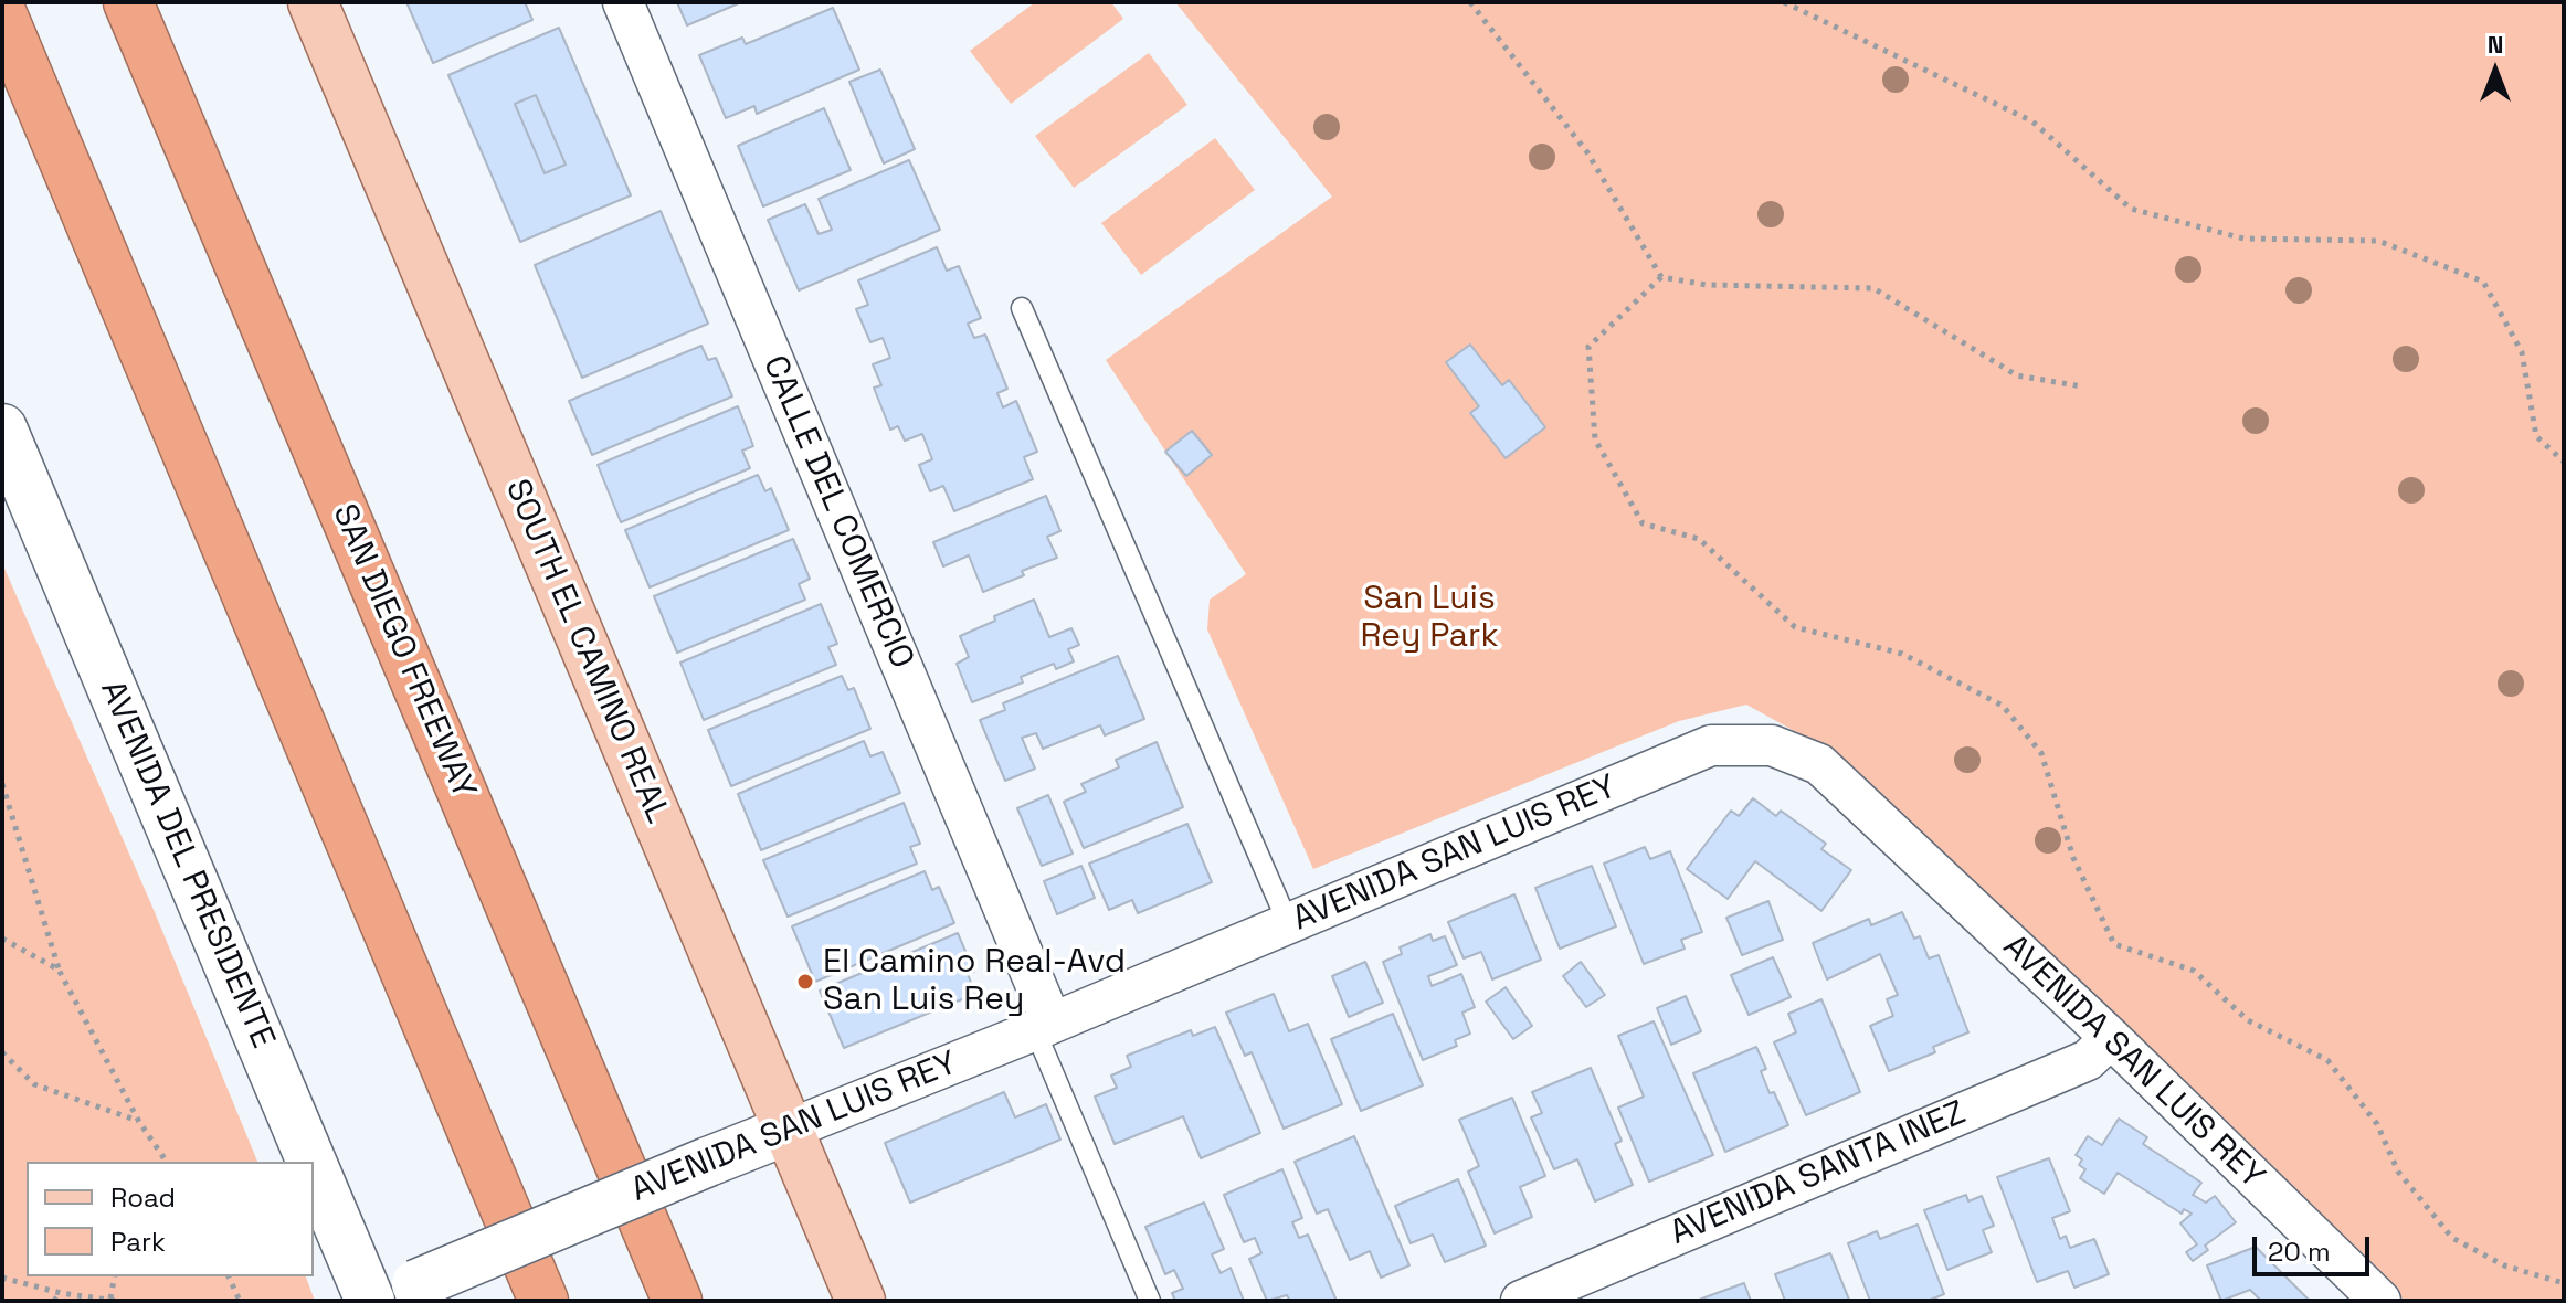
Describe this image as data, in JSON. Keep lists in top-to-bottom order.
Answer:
{
  "streets": {
    "highway": ["SAN DIEGO FREEWAY"],
    "main road": ["SOUTH EL CAMINO REAL"],
    "street": [
      "CALLE DEL COMERCIO",
      "AVENIDA SAN LUIS REY",
      "AVENIDA DEL PRESIDENTE",
      "AVENIDA SANTA INEZ"
    ]
  },
  "crossings": [
    ["CALLE DEL COMERCIO", "AVENIDA SAN LUIS REY"],
    ["SOUTH EL CAMINO REAL", "AVENIDA SAN LUIS REY"],
    ["AVENIDA SAN LUIS REY", "AVENIDA SANTA INEZ"]
  ],
  "parks": ["San Luis Rey Park"],
  "places": ["El Camino Real-Avd San Luis Rey"],
  "legend": ["Road", "Park"],
  "scale_bar": "20 m",
  "north": "top"
}
